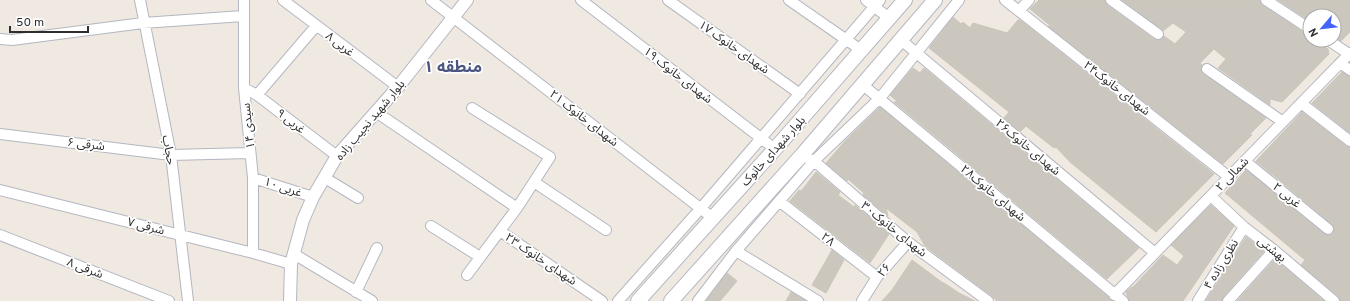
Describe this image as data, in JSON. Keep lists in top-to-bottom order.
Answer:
{
  "streets": {
    "main road": ["بلوار شهدای خانوک"],
    "street": [
      "غربی ۸",
      "شهدای خانوک ۱۷",
      "شهدای خانوک ۱۹",
      "شهدای خانوک۲۴",
      "شهدای خانوک ۲۱",
      "بلوار شهید نجیب زاده",
      "غربی ۹",
      "سیدی ۱۴",
      "شرقی ۶",
      "شهدای خانوک۲۶",
      "حجاب",
      "شمالی ۲",
      "غربی ۱۰",
      "شهدای خانوک۲۸",
      "۲ غربی",
      "شرقی ۷",
      "شهدای خانوک۳۰",
      "۲۸",
      "بهشتی",
      "شهدای خانوک ۲۳",
      "نظری زاده ۴",
      "شرقی ۸",
      "۲۶"
    ]
  },
  "crossings": [
    ["غربی ۸", "بلوار شهید نجیب زاده"],
    ["شهدای خانوک ۱۹", "بلوار شهدای خانوک"],
    ["شهدای خانوک۲۴", "شمالی ۲"],
    ["شهدای خانوک ۲۱", "بلوار شهید نجیب زاده"],
    ["شهدای خانوک ۲۱", "بلوار شهدای خانوک"],
    ["بلوار شهید نجیب زاده", "غربی ۹"],
    ["بلوار شهید نجیب زاده", "غربی ۱۰"],
    ["بلوار شهید نجیب زاده", "شرقی ۷"],
    ["غربی ۹", "سیدی ۱۴"],
    ["سیدی ۱۴", "شرقی ۶"],
    ["سیدی ۱۴", "غربی ۱۰"],
    ["سیدی ۱۴", "شرقی ۷"],
    ["شرقی ۶", "حجاب"],
    ["شهدای خانوک۲۶", "بلوار شهدای خانوک"],
    ["شهدای خانوک۲۶", "شمالی ۲"],
    ["حجاب", "شرقی ۷"],
    ["بلوار شهدای خانوک", "شهدای خانوک۲۸"],
    ["بلوار شهدای خانوک", "شهدای خانوک۳۰"],
    ["شمالی ۲", "شهدای خانوک۲۸"],
    ["شمالی ۲", "۲ غربی"],
    ["شمالی ۲", "بهشتی"],
    ["شهدای خانوک۳۰", "۲۶"],
    ["۲۸", "۲۶"],
    ["بهشتی", "نظری زاده ۴"]
  ],
  "districts": ["منطقه ۱"],
  "scale_bar": "50 m",
  "north": "bottom left"
}
